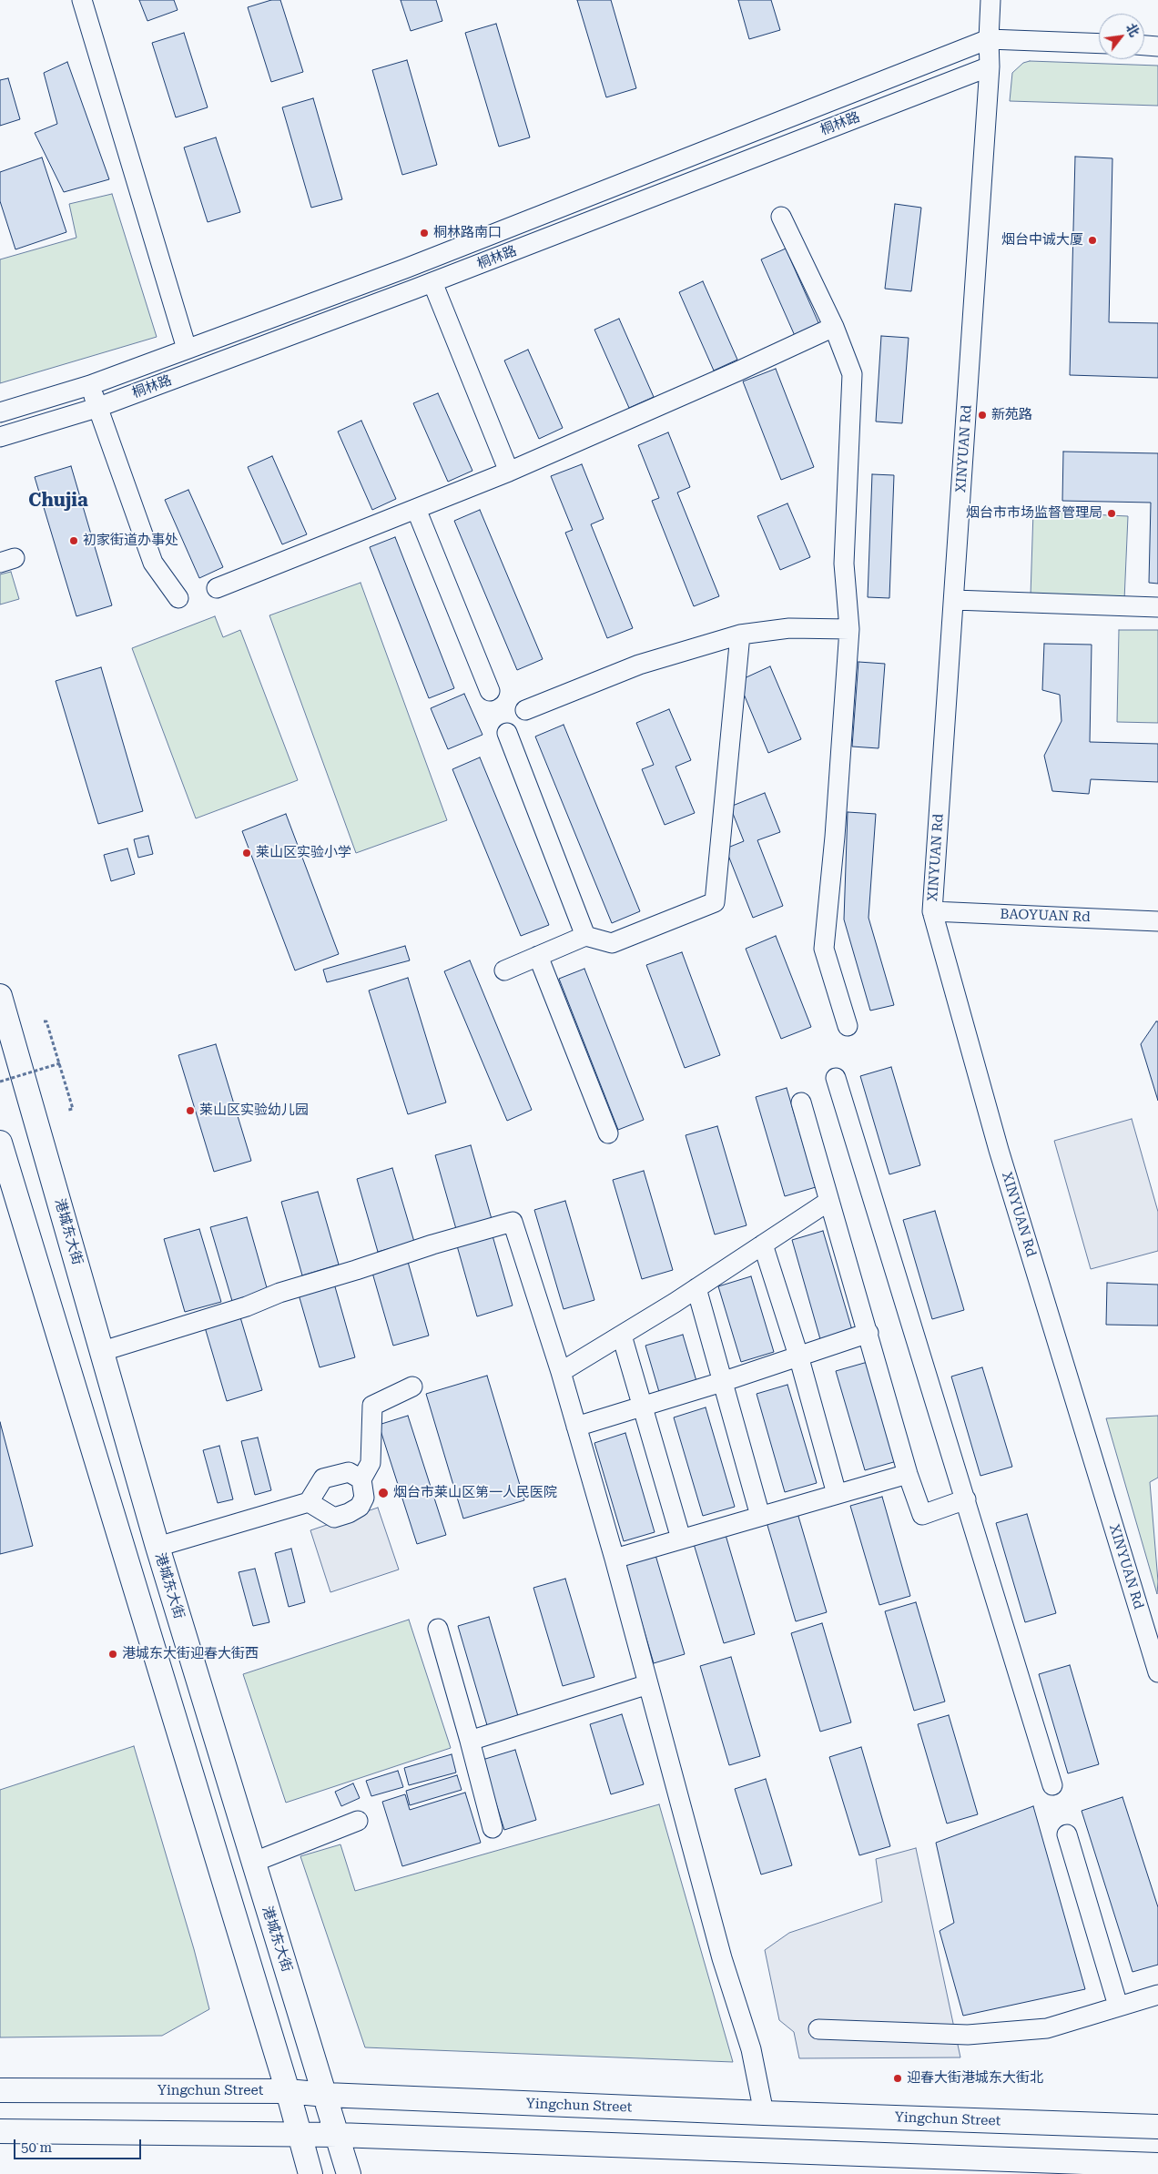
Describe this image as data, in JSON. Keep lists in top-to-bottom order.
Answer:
{
  "streets": {
    "main road": ["港城东大街", "Yingchun Street"],
    "street": ["桐林路", "XINYUAN Rd", "BAOYUAN Rd"]
  },
  "crossings": [
    ["桐林路", "XINYUAN Rd"],
    ["XINYUAN Rd", "BAOYUAN Rd"],
    ["港城东大街", "Yingchun Street"]
  ],
  "districts": ["Chujia"],
  "places": [
    "桐林路南口",
    "烟台中诚大厦",
    "新苑路",
    "烟台市市场监督管理局",
    "初家街道办事处",
    "莱山区实验小学",
    "莱山区实验幼儿园",
    "烟台市莱山区第一人民医院",
    "港城东大街迎春大街西",
    "迎春大街港城东大街北"
  ],
  "scale_bar": "50 m",
  "north": "top right"
}
